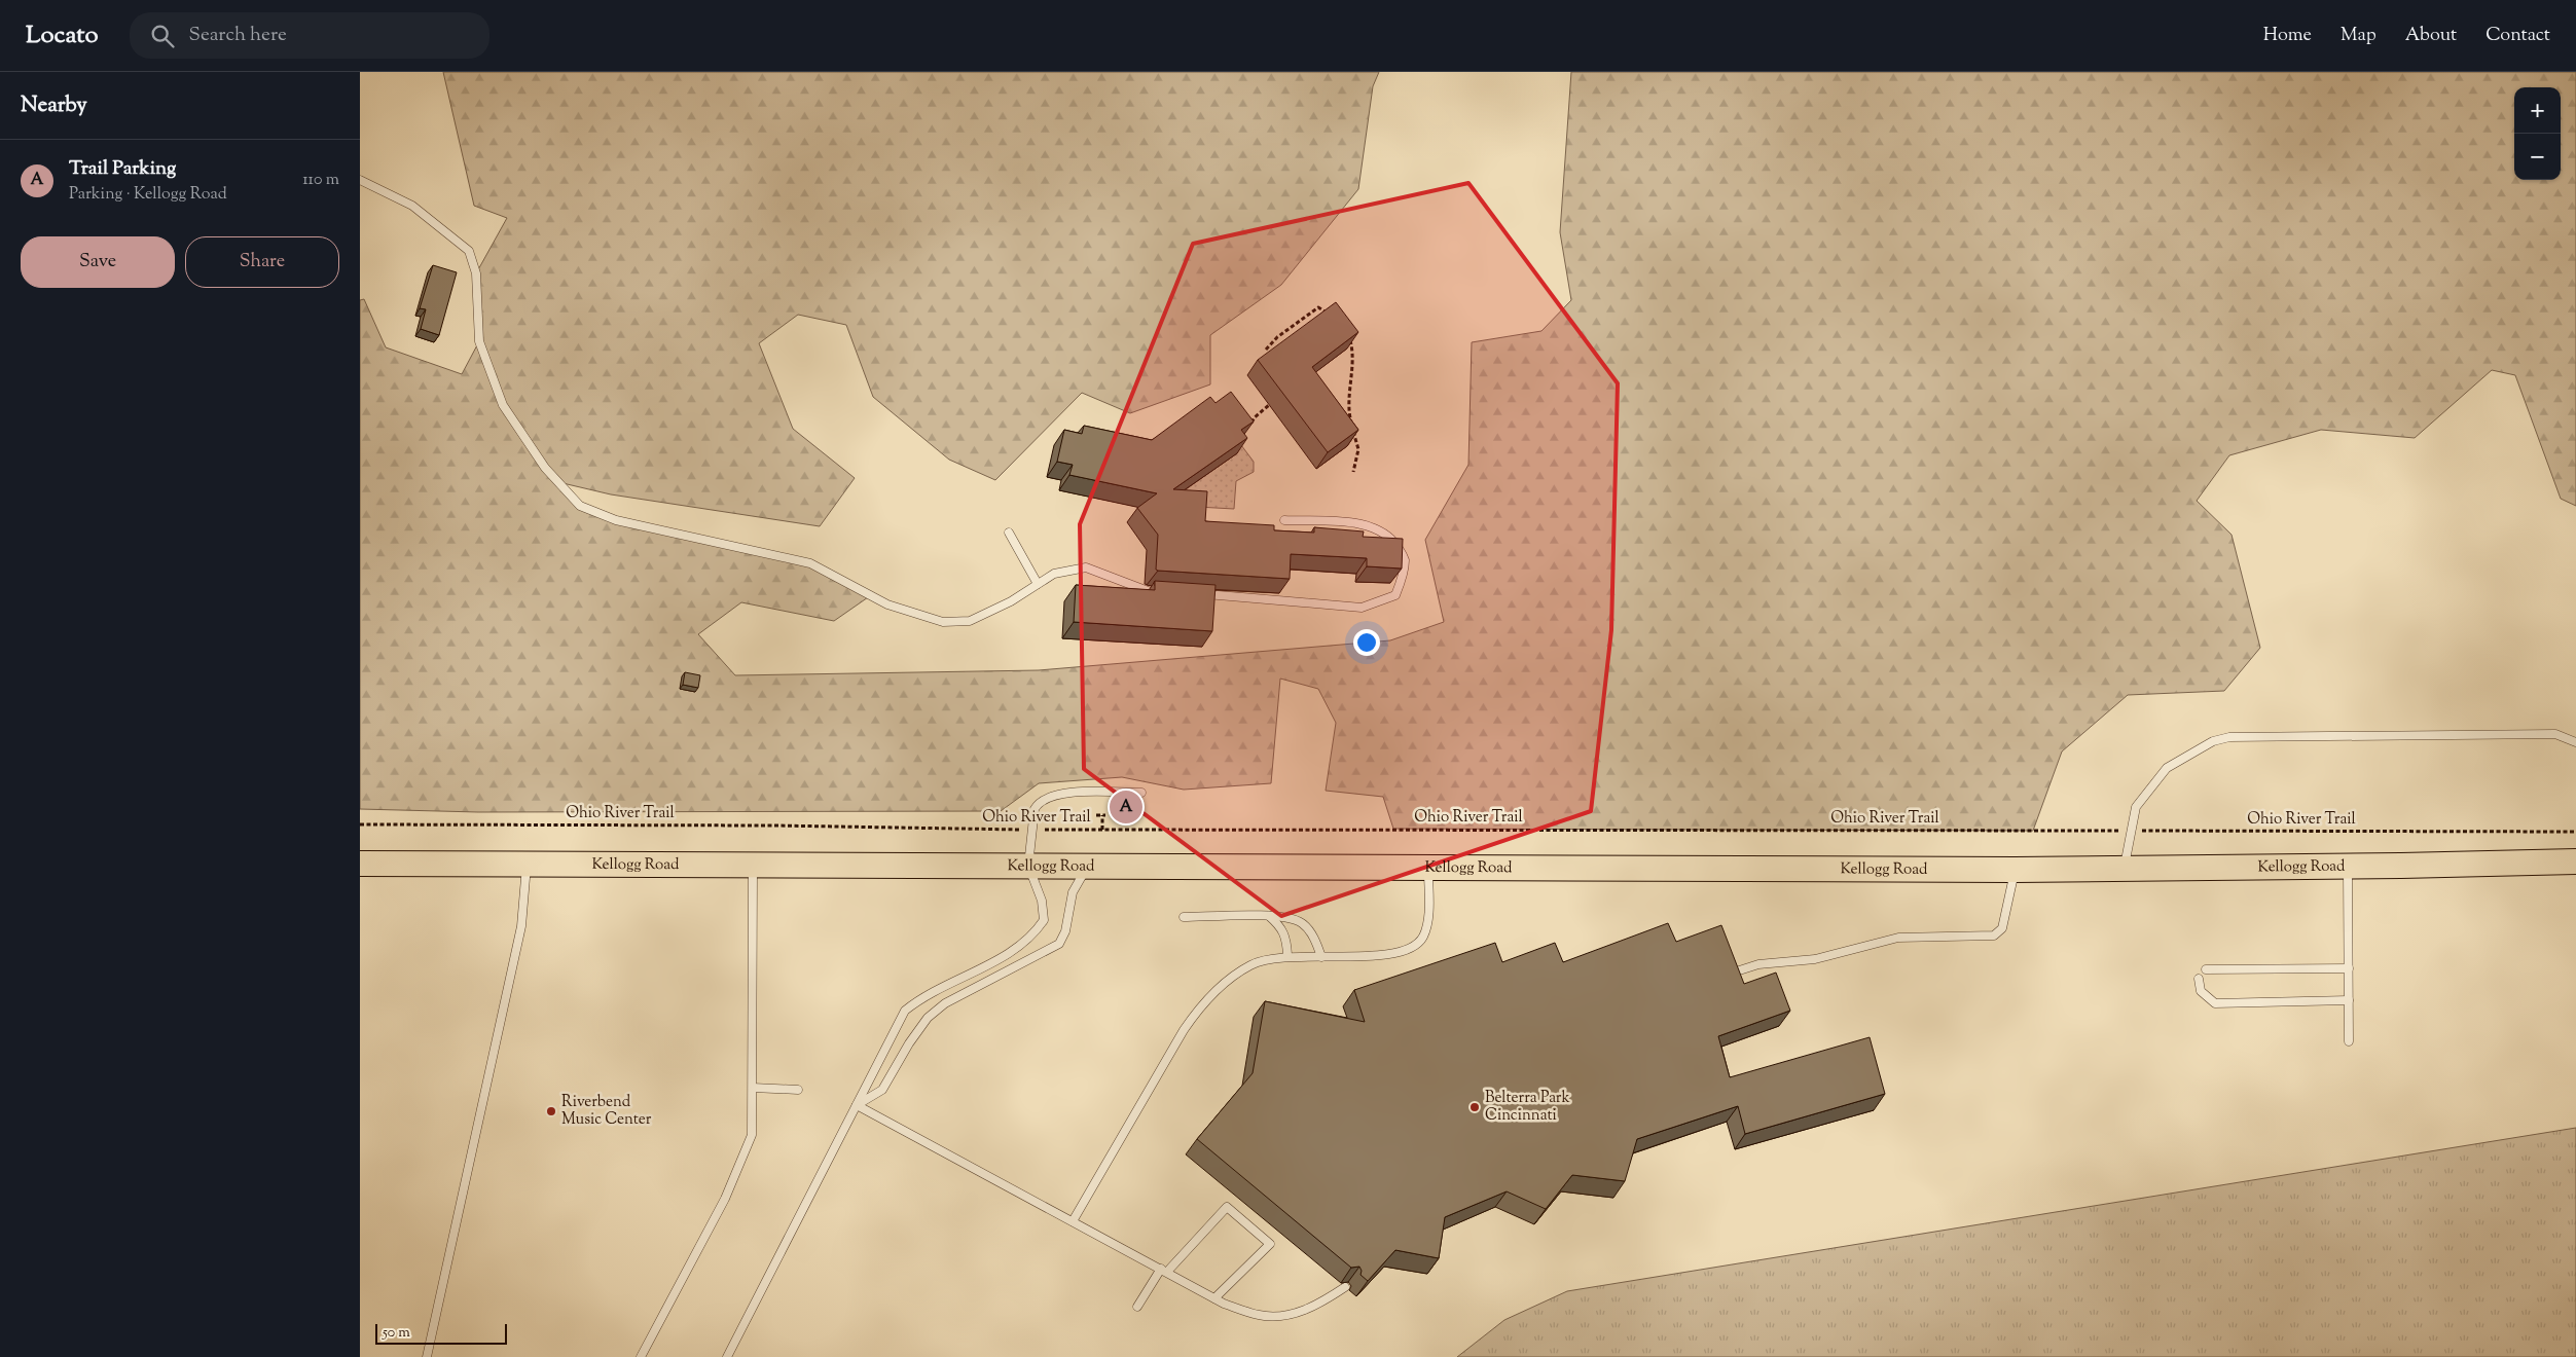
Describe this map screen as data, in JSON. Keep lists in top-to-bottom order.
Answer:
{
  "streets": {
    "main road": ["Kellogg Road"],
    "path": ["Ohio River Trail"]
  },
  "places": ["Belterra Park Cincinnati", "Riverbend Music Center"],
  "scale_bar": "50 m",
  "page": {
    "header": "Locato",
    "search": "Search here",
    "nav": [
      "Home",
      "Map",
      "About",
      "Contact"
    ],
    "heading": "Nearby",
    "map_buttons": ["+", "−"],
    "list": [
      {
        "mark": "A",
        "name": "Trail Parking",
        "note": "Parking · Kellogg Road",
        "value": "110 m"
      }
    ],
    "buttons": ["Save", "Share"],
    "pins": "A",
    "scale": "50 m"
  }
}
